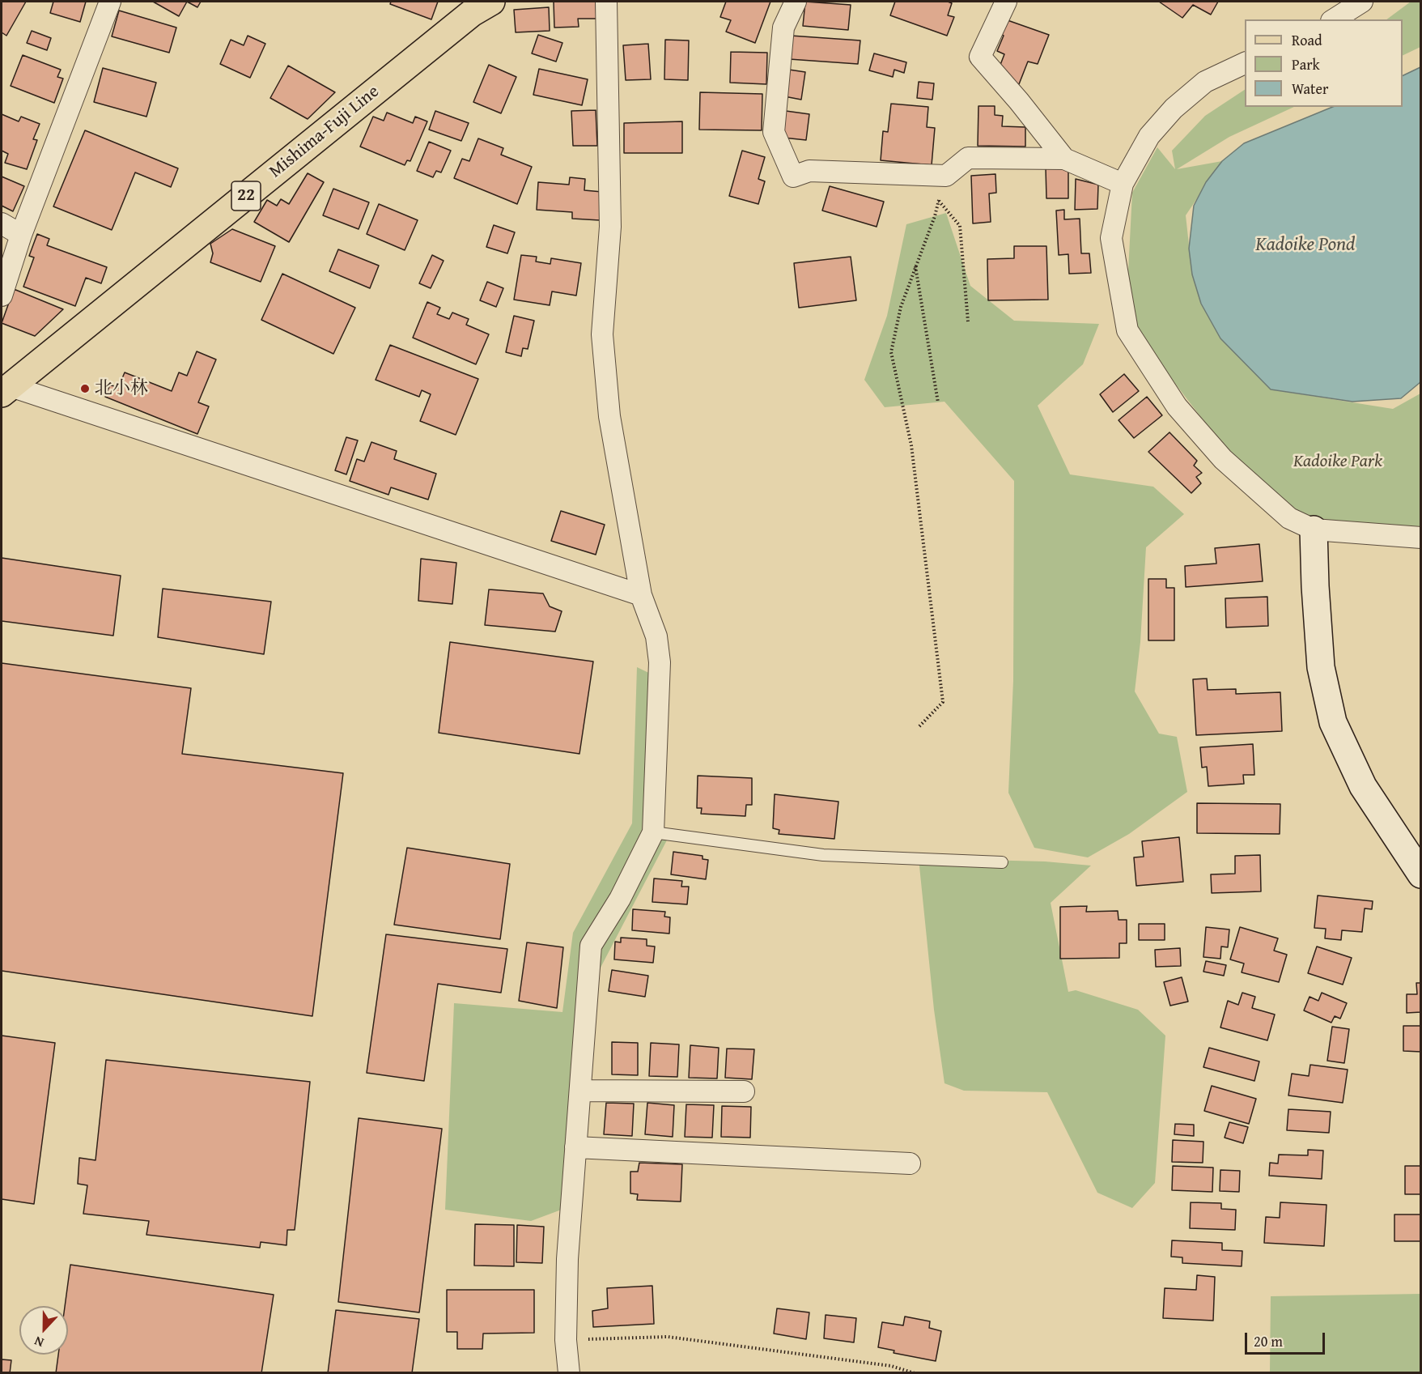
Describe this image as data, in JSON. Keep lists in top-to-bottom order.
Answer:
{
  "streets": {
    "main road": ["Mishima-Fuji Line", "22"]
  },
  "water": ["Kadoike Pond"],
  "parks": ["Kadoike Park"],
  "places": ["北小林"],
  "legend": ["Road", "Park", "Water"],
  "scale_bar": "20 m",
  "north": "bottom"
}
